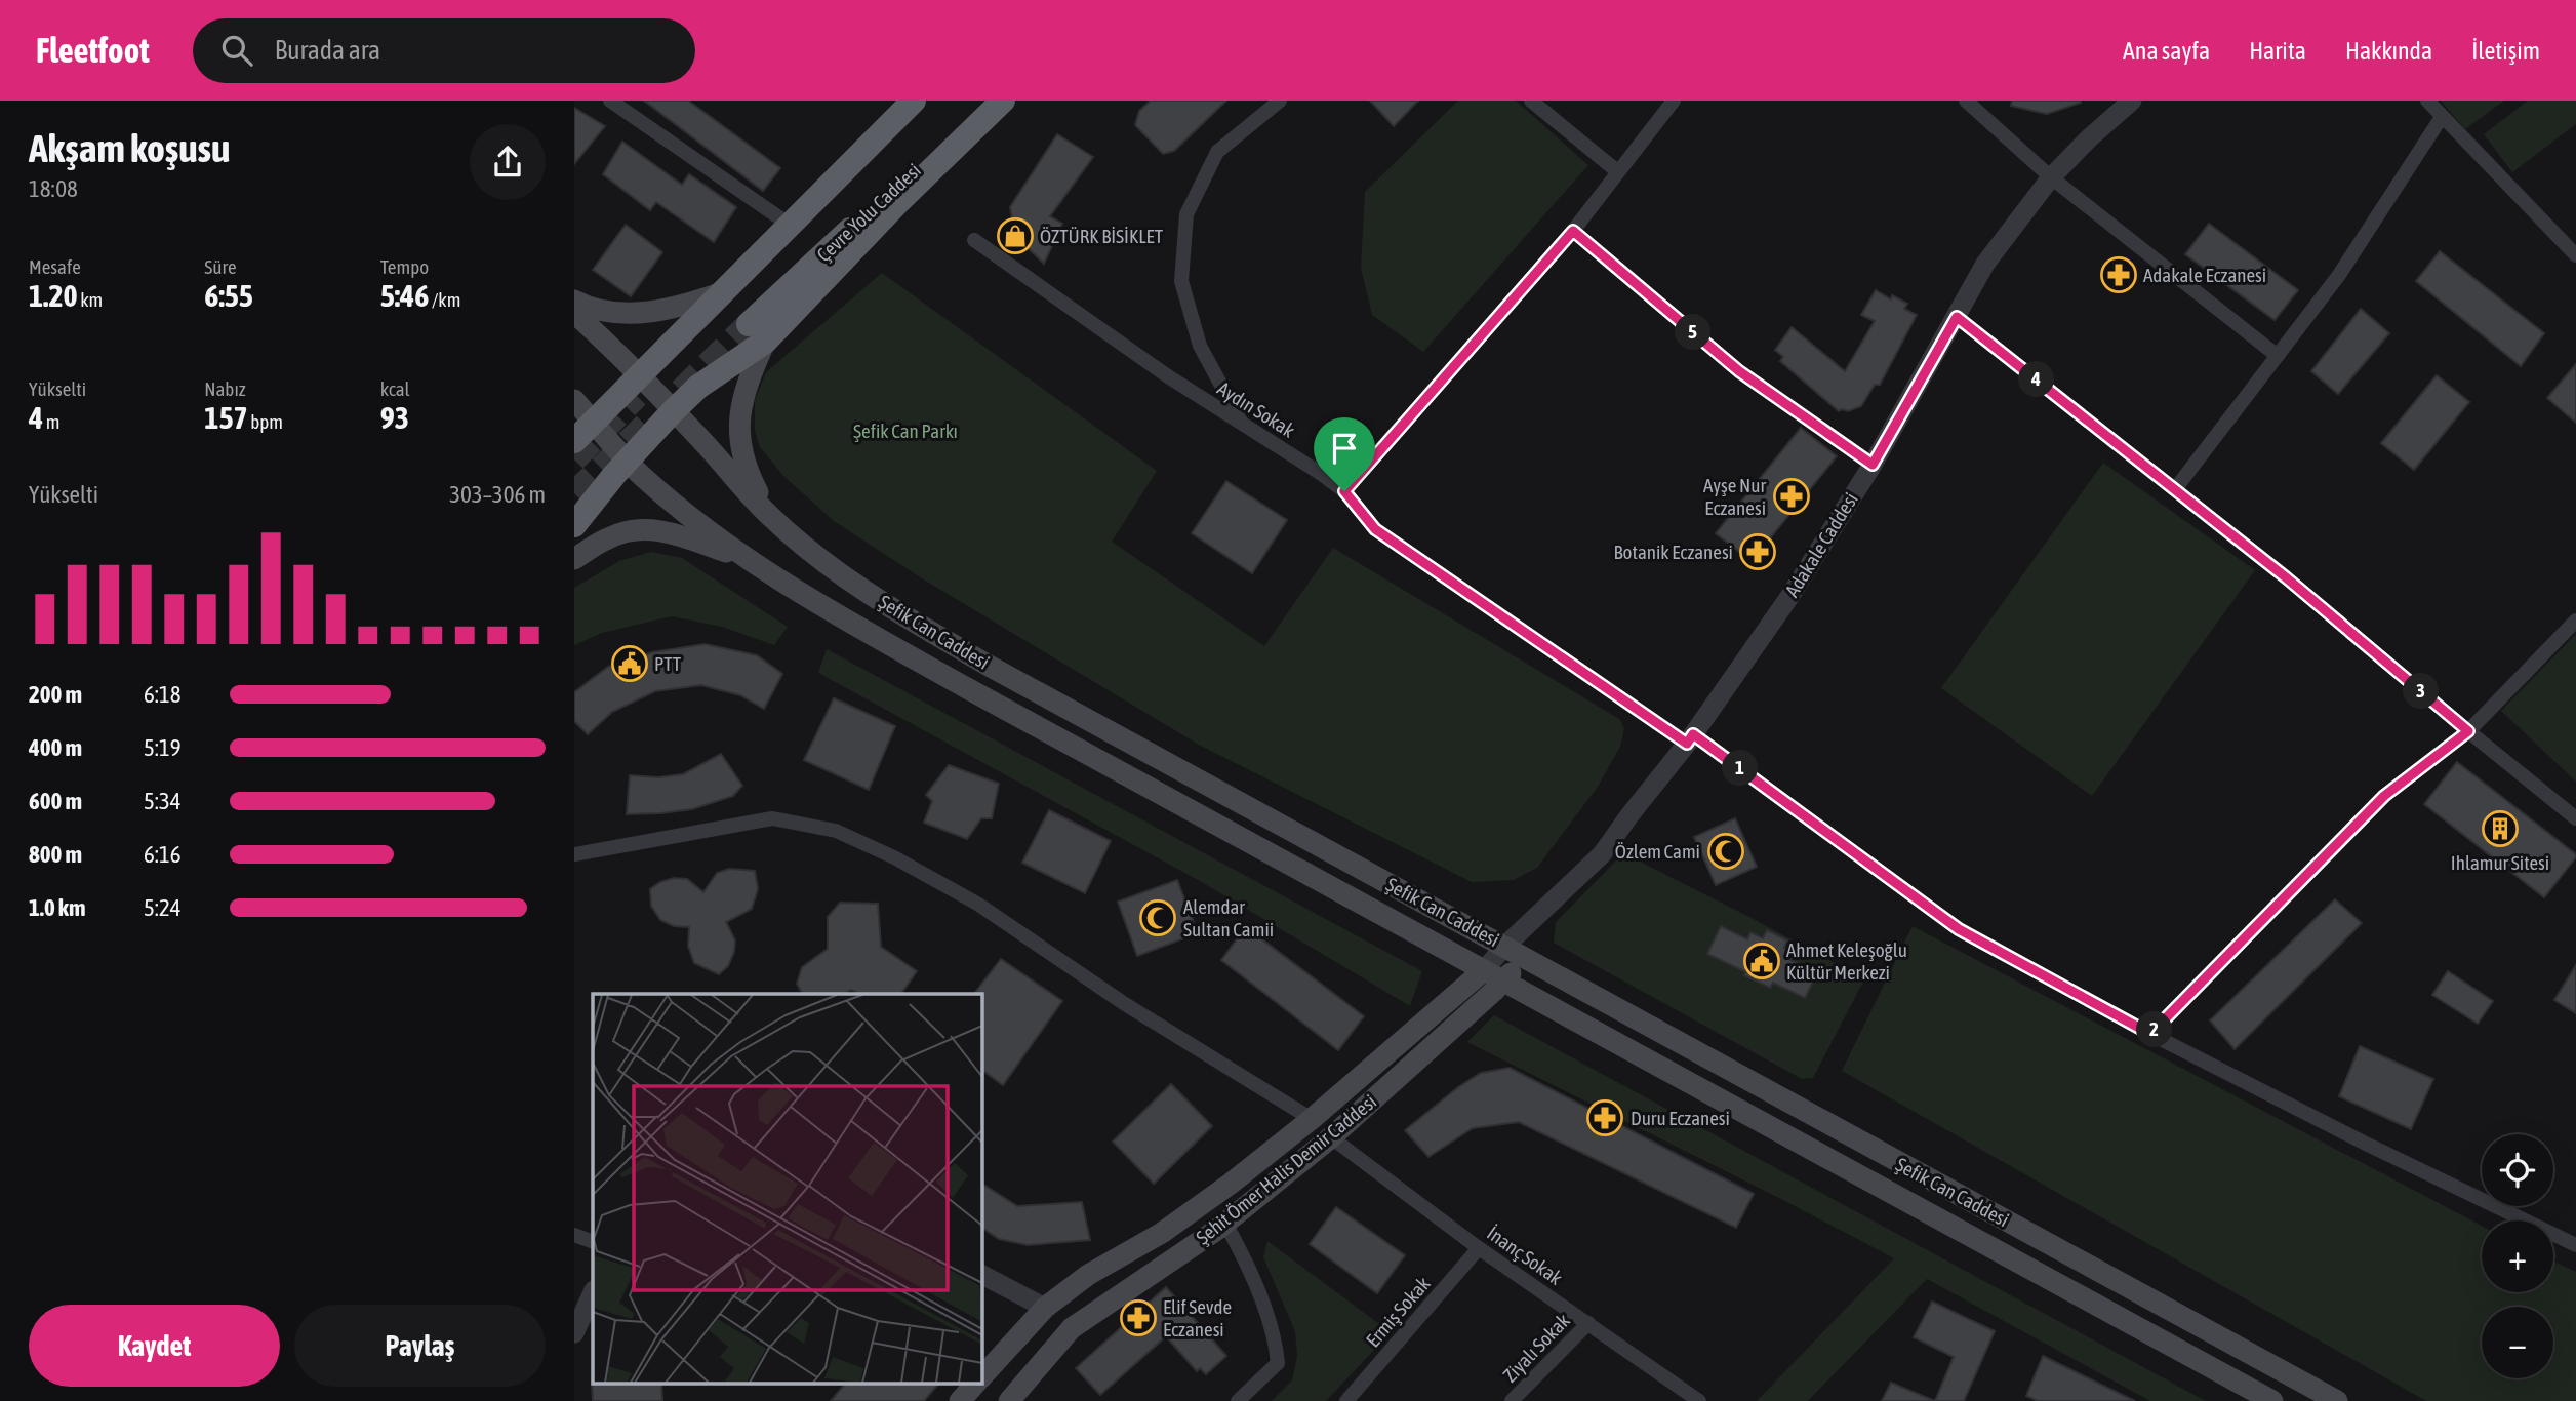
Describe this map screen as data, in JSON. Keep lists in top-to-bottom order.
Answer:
{
  "streets": {
    "highway": ["Çevre Yolu Caddesi"],
    "main road": ["Şefik Can Caddesi", "Şehit Ömer Halis Demir Caddesi"],
    "street": [
      "Aydın Sokak",
      "Adakale Caddesi",
      "İnanç Sokak",
      "Ermiş Sokak",
      "Ziyalı Sokak"
    ]
  },
  "crossings": [
    ["Aydın Sokak", "Adakale Caddesi"],
    ["Adakale Caddesi", "Şefik Can Caddesi"],
    ["Adakale Caddesi", "Şehit Ömer Halis Demir Caddesi"],
    ["Şefik Can Caddesi", "Şehit Ömer Halis Demir Caddesi"],
    ["Şehit Ömer Halis Demir Caddesi", "İnanç Sokak"],
    ["İnanç Sokak", "Ermiş Sokak"],
    ["İnanç Sokak", "Ziyalı Sokak"]
  ],
  "parks": ["Şefik Can Parkı"],
  "places": {
    "shop": ["ÖZTÜRK BİSİKLET"],
    "pharmacy": [
      "Adakale Eczanesi",
      "Ayşe Nur Eczanesi",
      "Botanik Eczanesi",
      "Duru Eczanesi",
      "Elif Sevde Eczanesi"
    ],
    "public building": ["PTT", "Ahmet Keleşoğlu Kültür Merkezi"],
    "building": ["Ihlamur Sitesi"],
    "mosque": ["Özlem Cami", "Alemdar Sultan Camii"]
  },
  "page": {
    "header": "Fleetfoot",
    "search": "Burada ara",
    "nav": [
      "Ana sayfa",
      "Harita",
      "Hakkında",
      "İletişim"
    ],
    "heading": ["Akşam koşusu", "18:08"],
    "stats": [
      ["Mesafe", "1.20 km"],
      ["Süre", "6:55"],
      ["Tempo", "5:46 /km"],
      ["Yükselti", "4 m"],
      ["Nabız", "157 bpm"],
      ["kcal", "93"]
    ],
    "pins": [
      "5",
      "4",
      "3",
      "1",
      "2"
    ],
    "chart": ["Yükselti", "303–306 m"],
    "list": [
      {
        "name": "200 m",
        "note": "6:18"
      },
      {
        "name": "400 m",
        "note": "5:19"
      },
      {
        "name": "600 m",
        "note": "5:34"
      },
      {
        "name": "800 m",
        "note": "6:16"
      },
      {
        "name": "1.0 km",
        "note": "5:24"
      }
    ],
    "map_buttons": ["+", "−"],
    "buttons": ["Kaydet", "Paylaş"]
  }
}
